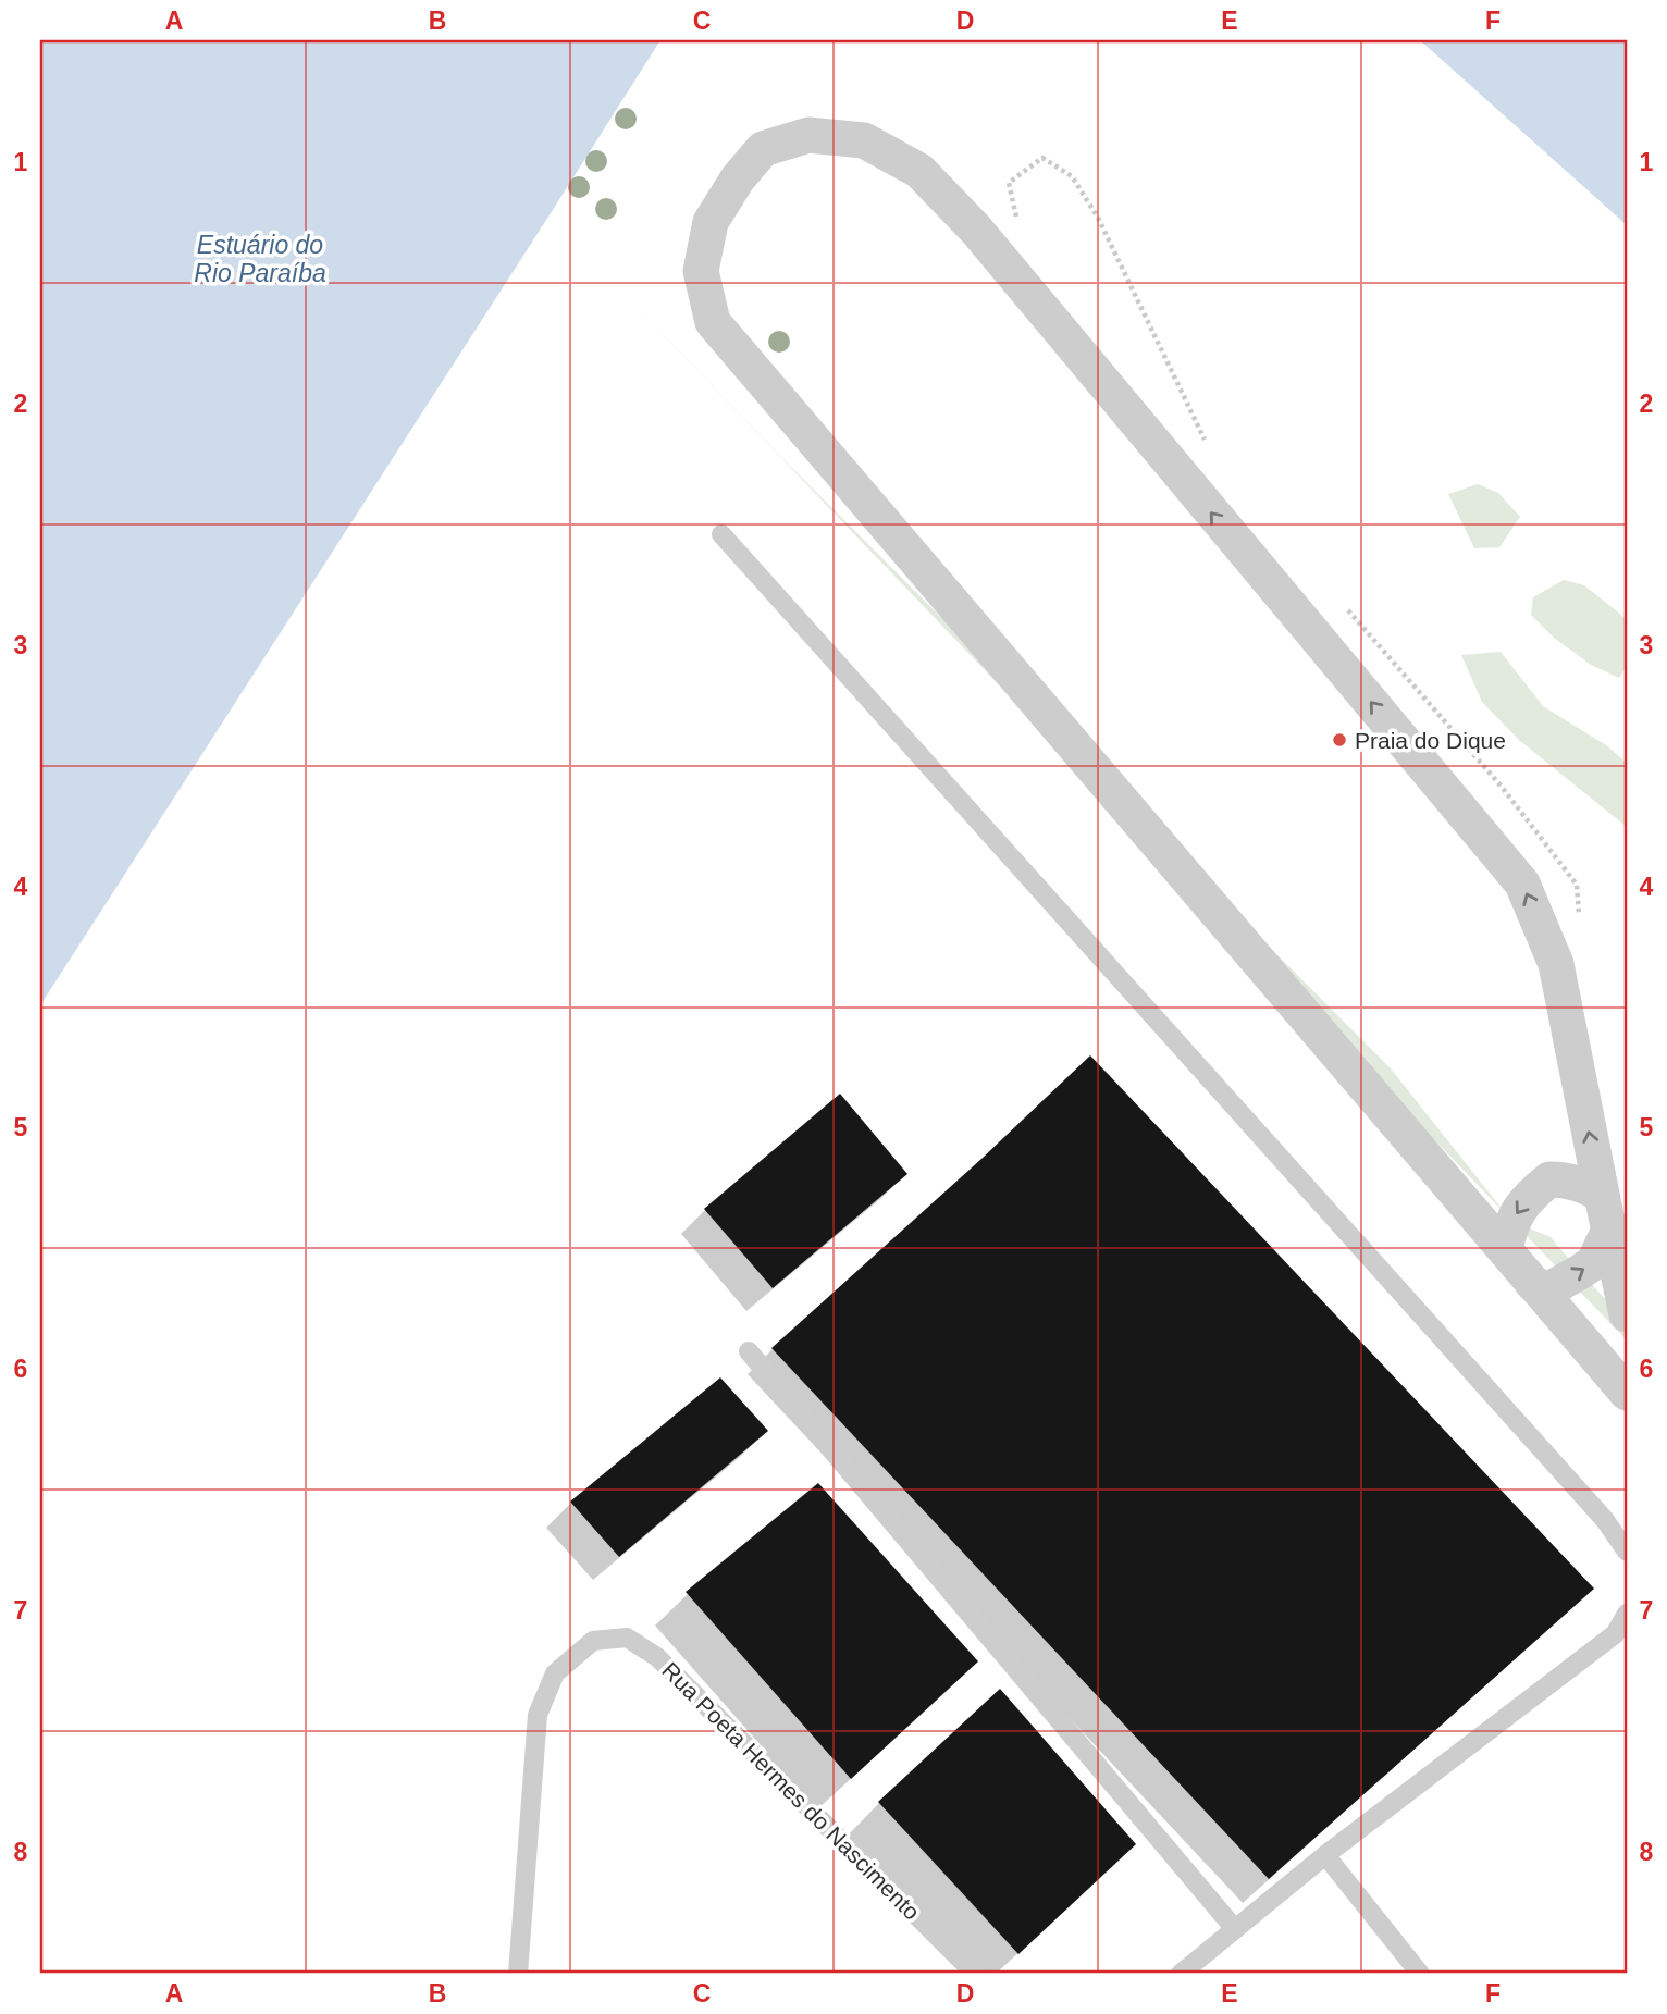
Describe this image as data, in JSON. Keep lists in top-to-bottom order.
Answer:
{
  "streets": {
    "lane": ["Rua Poeta Hermes do Nascimento"]
  },
  "water": ["Estuário do Rio Paraíba"],
  "places": ["Praia do Dique"],
  "grid": {
    "columns": [
      "A",
      "B",
      "C",
      "D",
      "E",
      "F"
    ],
    "rows": [
      "1",
      "2",
      "3",
      "4",
      "5",
      "6",
      "7",
      "8"
    ]
  }
}
